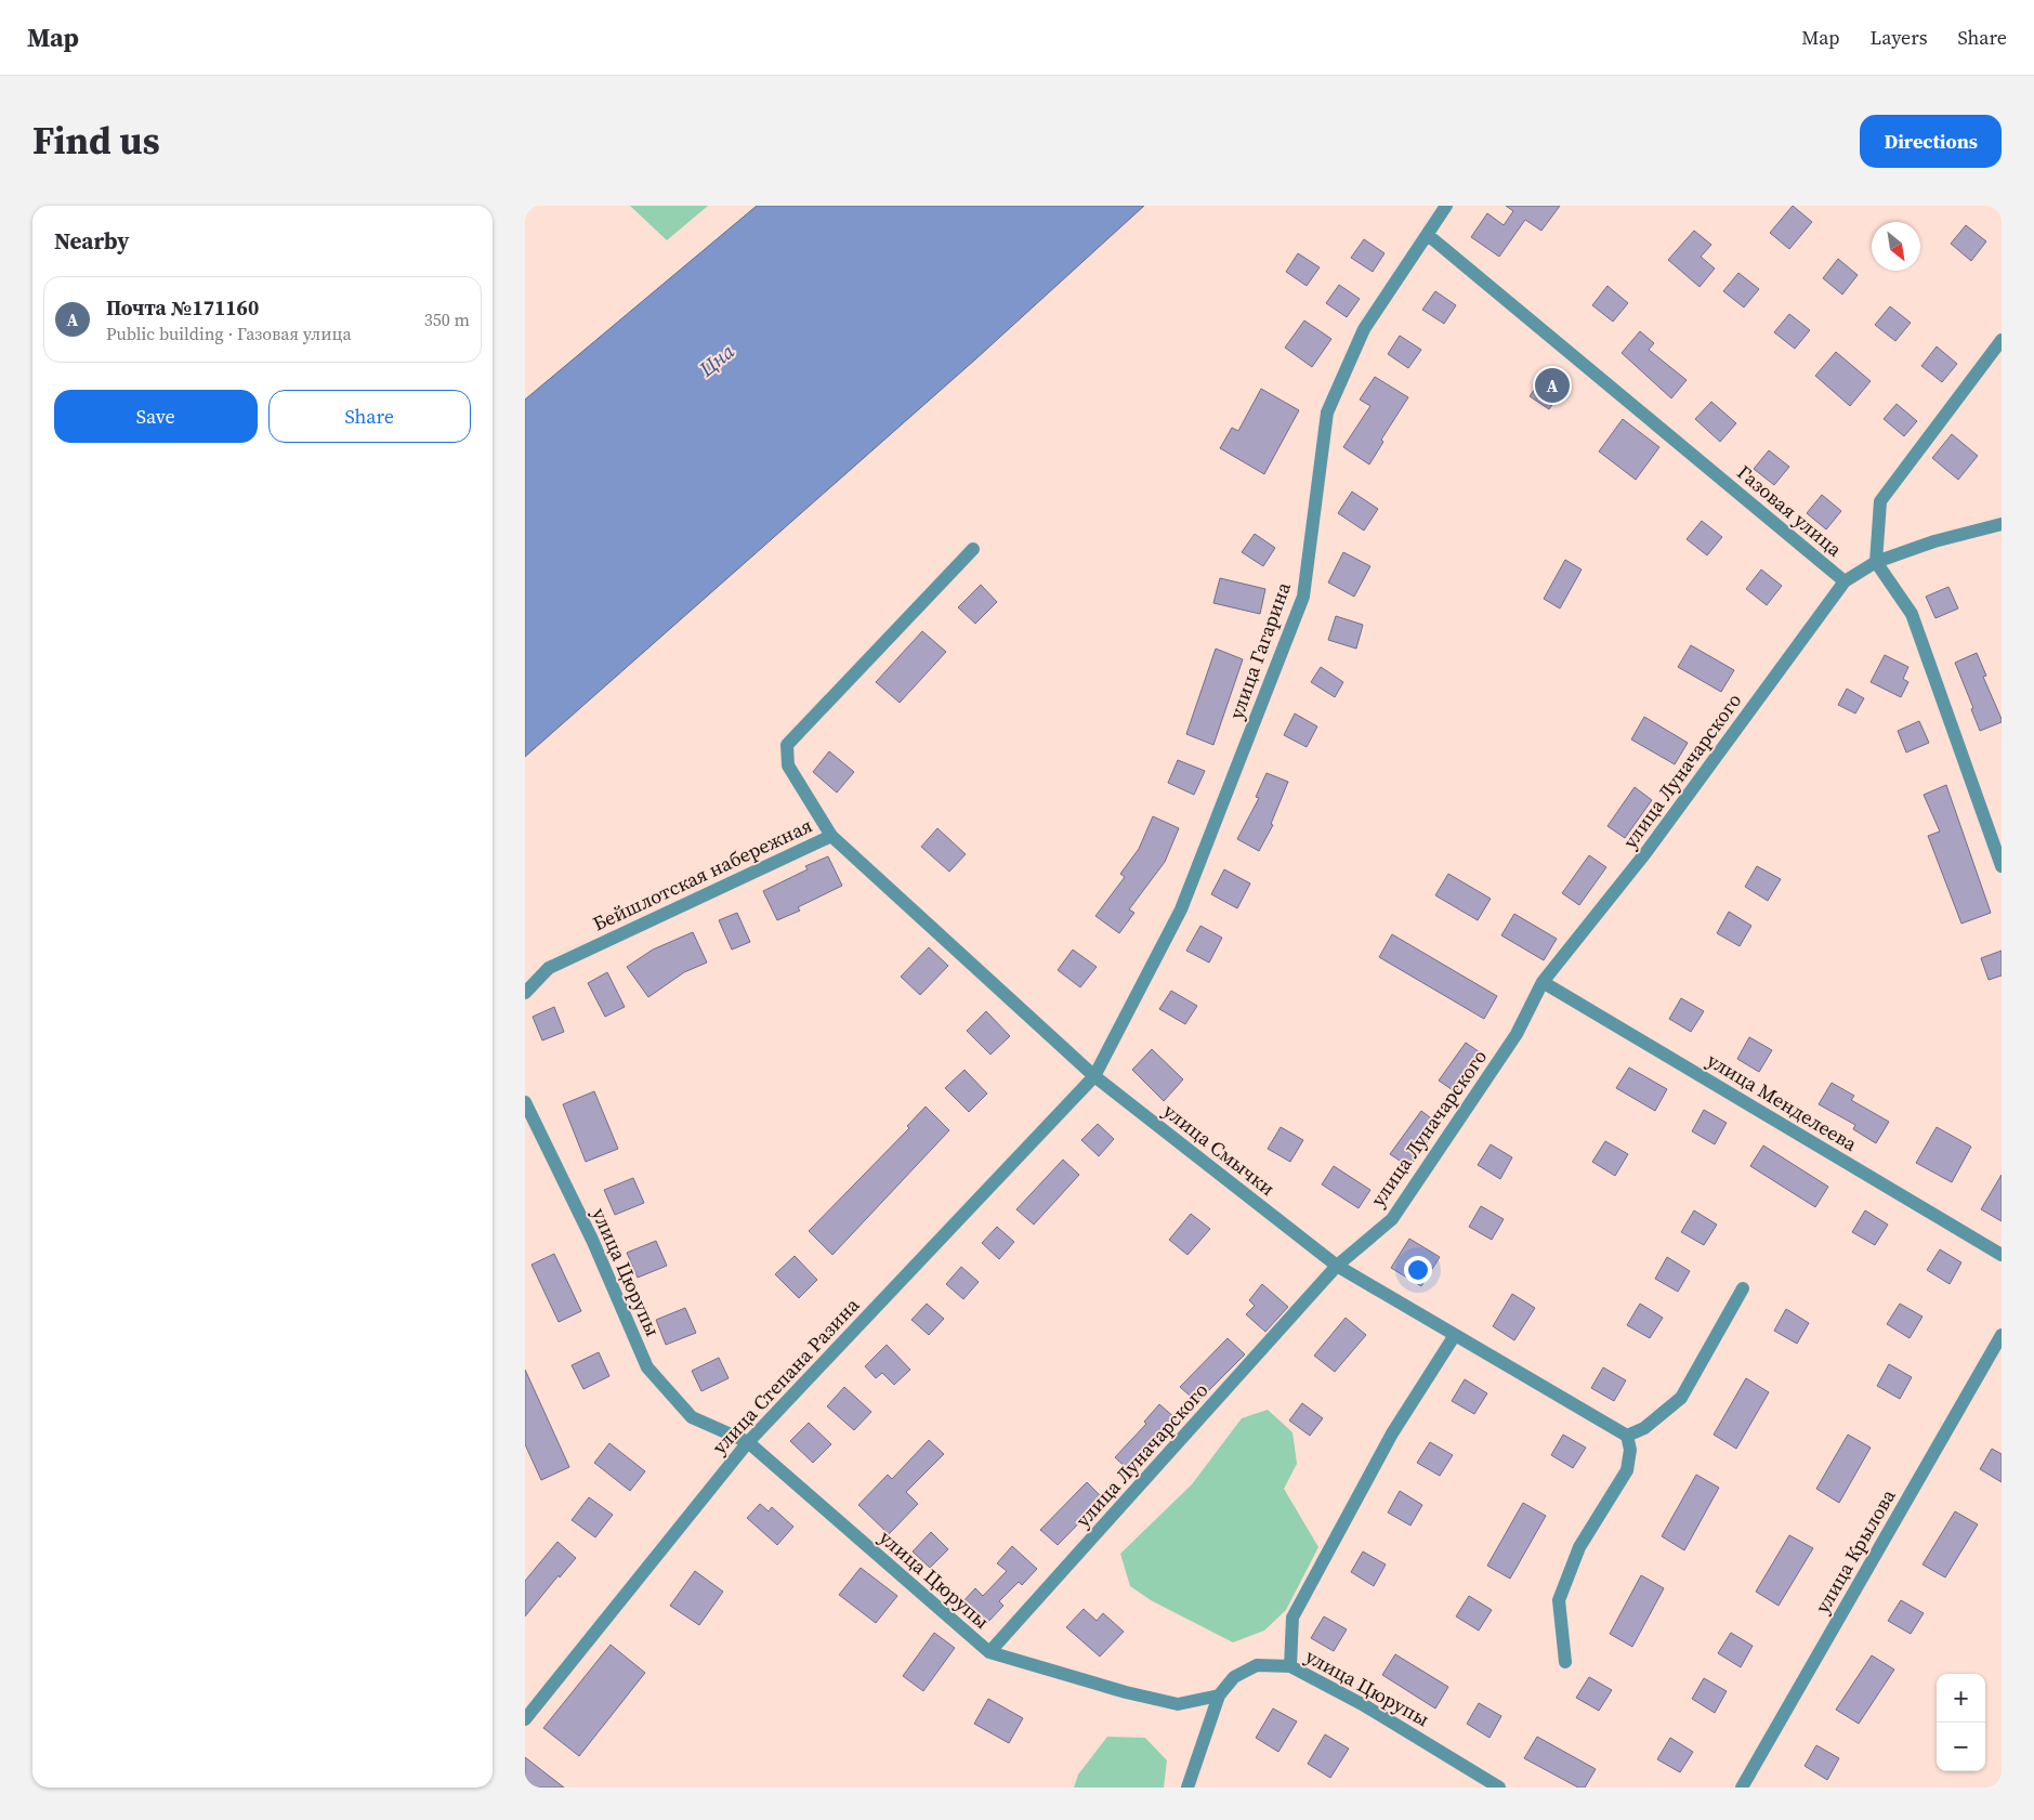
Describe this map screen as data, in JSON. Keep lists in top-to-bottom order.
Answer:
{
  "streets": {
    "street": [
      "Газовая улица",
      "улица Гагарина",
      "улица Луначарского",
      "Бейшлотская набережная",
      "улица Менделеева",
      "улица Смычки",
      "улица Цюрупы",
      "улица Степана Разина",
      "улица Крылова"
    ]
  },
  "crossings": [
    ["Газовая улица", "улица Гагарина"],
    ["Газовая улица", "улица Луначарского"],
    ["улица Гагарина", "улица Смычки"],
    ["улица Гагарина", "улица Степана Разина"],
    ["улица Луначарского", "улица Менделеева"],
    ["улица Луначарского", "улица Смычки"],
    ["улица Луначарского", "улица Цюрупы"],
    ["Бейшлотская набережная", "улица Смычки"],
    ["улица Смычки", "улица Степана Разина"],
    ["улица Цюрупы", "улица Степана Разина"]
  ],
  "water": ["Цна"],
  "north": "bottom right",
  "page": {
    "header": "Map",
    "nav": ["Map", "Layers", "Share"],
    "title": "Find us",
    "buttons": [
      "Directions",
      ["Save", "Share"]
    ],
    "heading": "Nearby",
    "list": [
      {
        "mark": "A",
        "name": "Почта №171160",
        "note": "Public building · Газовая улица",
        "value": "350 m"
      }
    ],
    "pins": "A",
    "map_buttons": ["+", "−"]
  }
}
